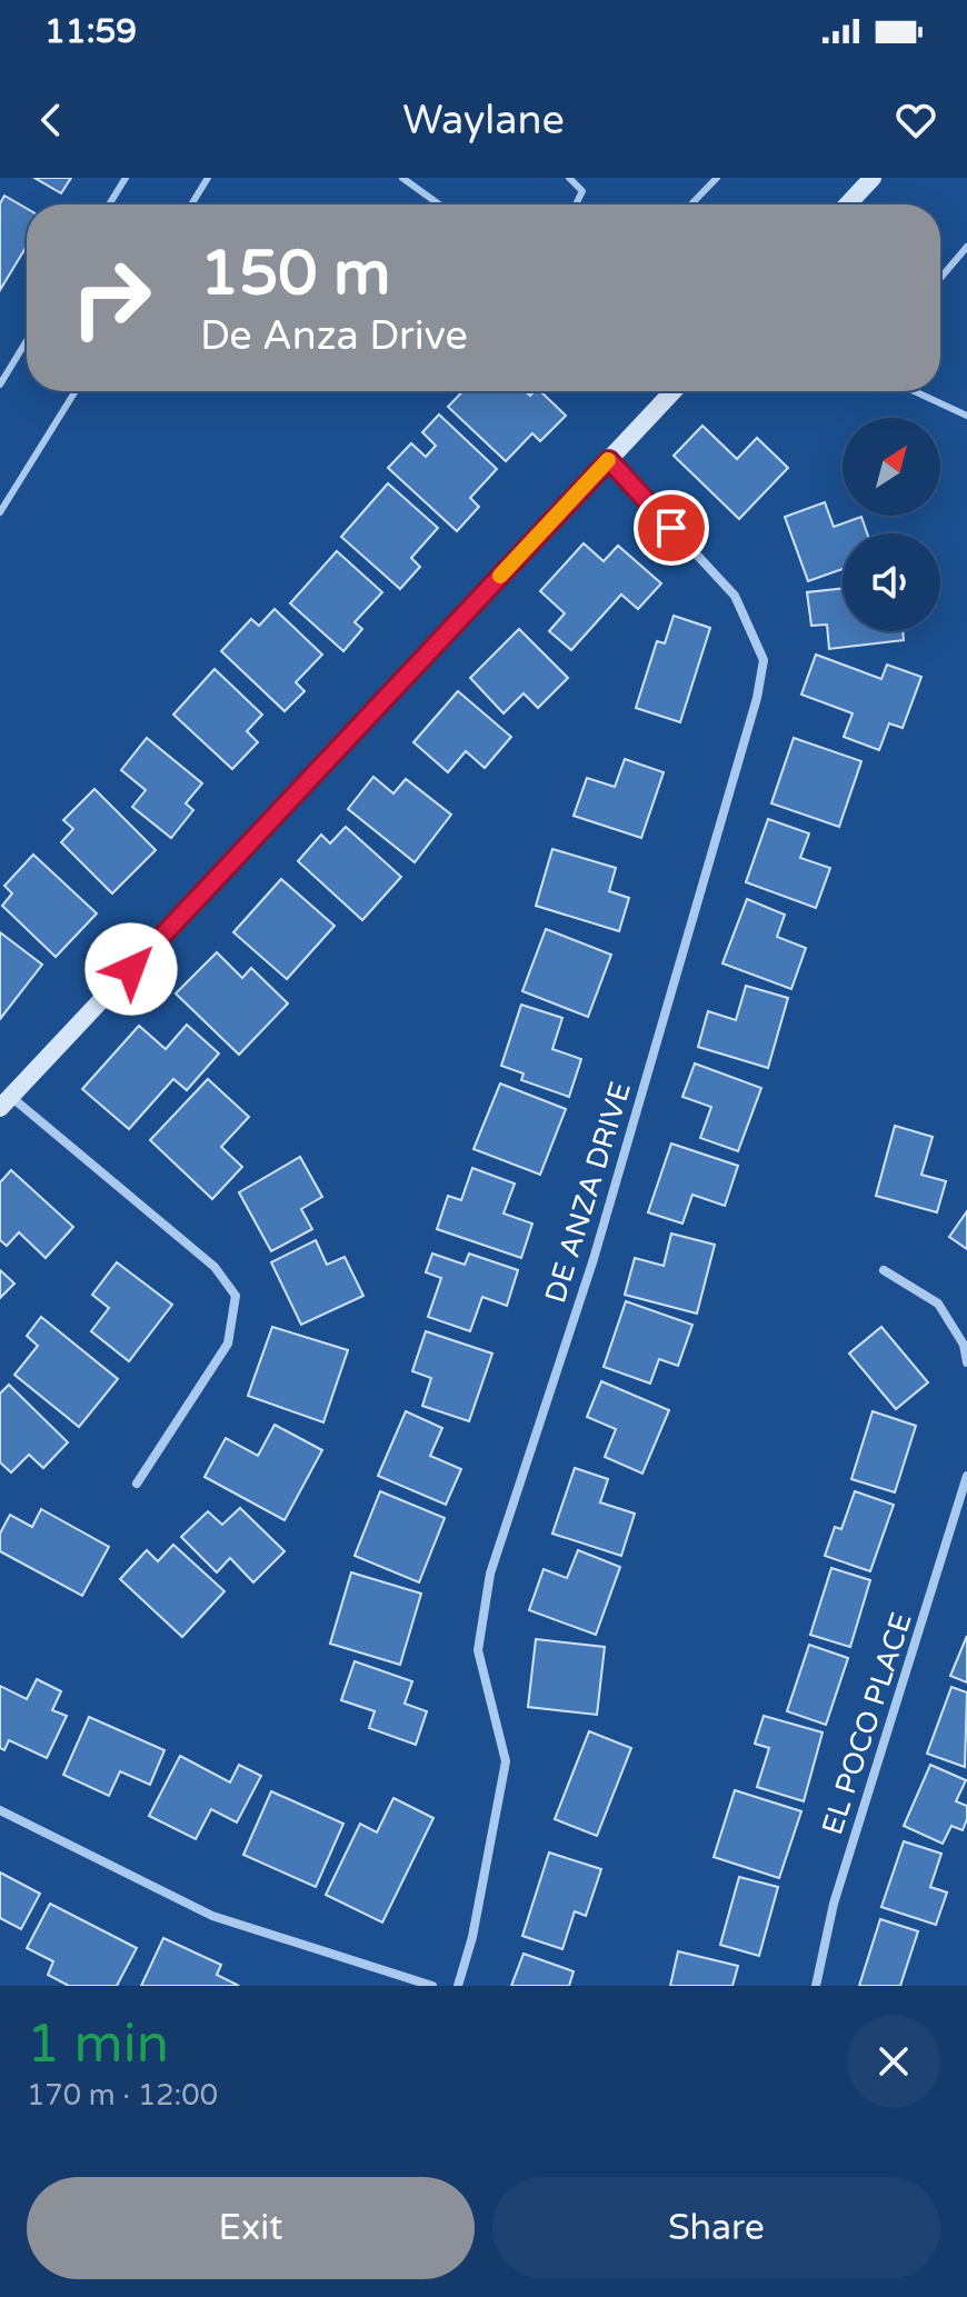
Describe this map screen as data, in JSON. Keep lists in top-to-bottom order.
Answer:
{
  "streets": {
    "street": ["DE ANZA DRIVE", "EL POCO PLACE"]
  },
  "north": "top right",
  "page": {
    "status": "11:59",
    "header": "Waylane",
    "turn": ["150 m", "De Anza Drive"],
    "heading": ["1 min", "170 m · 12:00"],
    "buttons": ["Exit", "Share"]
  }
}
